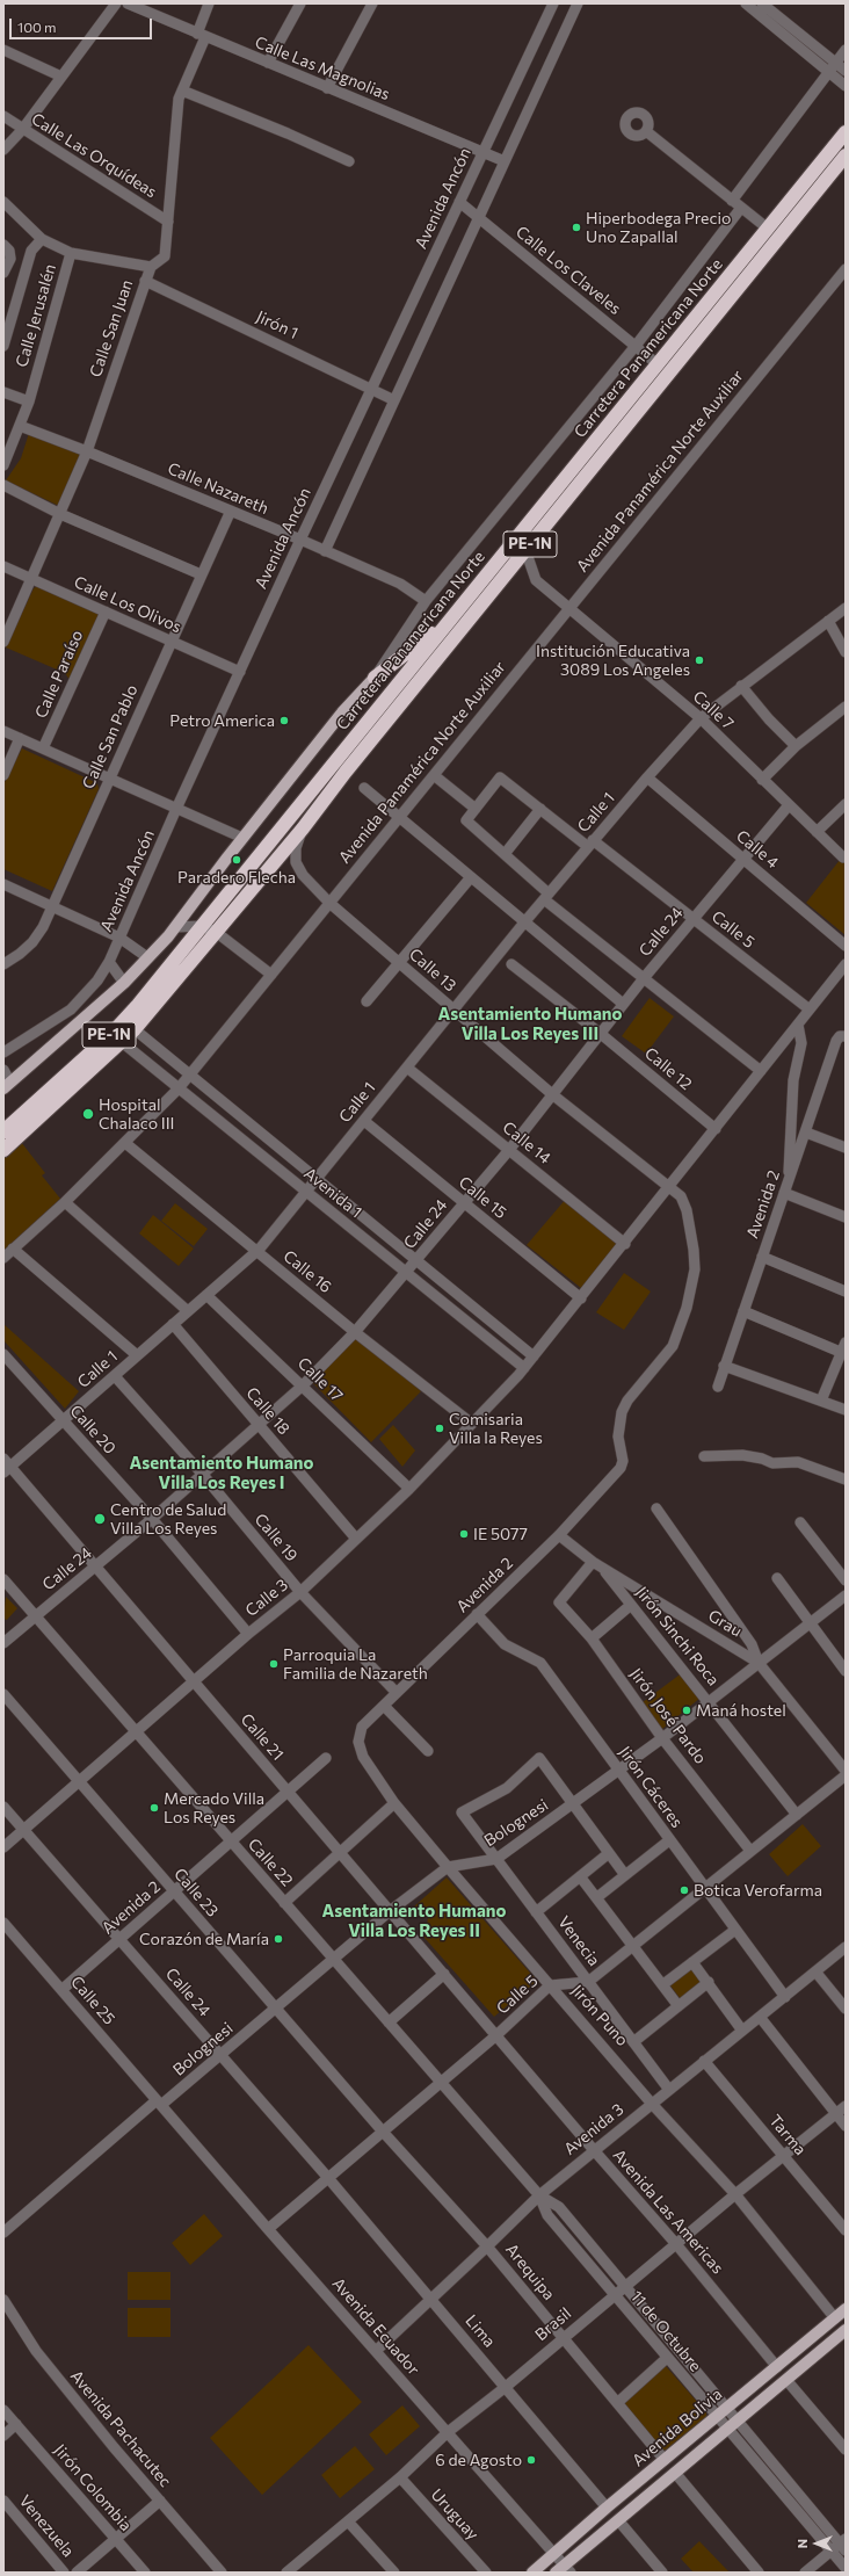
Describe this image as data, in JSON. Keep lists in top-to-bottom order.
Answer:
{
  "streets": {
    "highway": ["Carretera Panamericana Norte", "PE-1N"],
    "main road": ["Avenida Bolivia"],
    "street": [
      "Calle Las Magnolias",
      "Calle Las Orquídeas",
      "Avenida Ancón",
      "Calle Los Claveles",
      "Calle Jerusalén",
      "Jirón 1",
      "Calle San Juan",
      "Avenida Panamérica Norte Auxiliar",
      "Calle Nazareth",
      "Calle Los Olivos",
      "Calle Paraíso",
      "Calle 7",
      "Calle San Pablo",
      "Calle 1",
      "Calle 4",
      "Calle 5",
      "Calle 24",
      "Calle 13",
      "Calle 12",
      "Calle 14",
      "Avenida 1",
      "Calle 15",
      "Avenida 2",
      "Calle 16",
      "Calle 17",
      "Calle 18",
      "Calle 20",
      "Calle 19",
      "Calle 3",
      "Grau",
      "Jirón Sinchi Roca",
      "Jirón José Pardo",
      "Calle 21",
      "Jirón Cáceres",
      "Bolognesi",
      "Calle 22",
      "Calle 23",
      "Venecia",
      "Calle 25",
      "Jirón Puno",
      "Avenida 3",
      "Tarma",
      "Avenida Las Americas",
      "Arequipa",
      "Brasil",
      "Avenida Ecuador",
      "Lima",
      "11 de Octubre",
      "Avenida Pachacutec",
      "Jirón Colombia",
      "Uruguay",
      "Venezuela"
    ]
  },
  "crossings": [
    ["Calle Las Magnolias", "Avenida Ancón"],
    ["Calle Las Magnolias", "Calle San Juan"],
    ["Calle Las Orquídeas", "Calle San Juan"],
    ["Avenida Ancón", "Calle Los Claveles"],
    ["Avenida Ancón", "Jirón 1"],
    ["Avenida Ancón", "Calle Nazareth"],
    ["Avenida Ancón", "Calle Los Olivos"],
    ["Calle Los Claveles", "Carretera Panamericana Norte"],
    ["Calle Jerusalén", "Calle Nazareth"],
    ["Jirón 1", "Calle San Juan"],
    ["Calle San Juan", "Calle Nazareth"],
    ["Calle San Juan", "Calle Los Olivos"],
    ["Carretera Panamericana Norte", "Calle 7"],
    ["Carretera Panamericana Norte", "Calle 13"],
    ["Carretera Panamericana Norte", "Avenida 1"],
    ["Avenida Panamérica Norte Auxiliar", "Calle 7"],
    ["Avenida Panamérica Norte Auxiliar", "Calle 13"],
    ["Avenida Panamérica Norte Auxiliar", "Avenida 1"],
    ["Avenida Panamérica Norte Auxiliar", "Calle 16"],
    ["Calle Nazareth", "Calle San Pablo"],
    ["Calle Los Olivos", "Calle Paraíso"],
    ["Calle Los Olivos", "Calle San Pablo"],
    ["Calle 7", "Calle 1"],
    ["Calle 7", "Calle 24"],
    ["Calle 1", "Calle 4"],
    ["Calle 1", "Calle 5"],
    ["Calle 1", "Calle 13"],
    ["Calle 1", "Calle 14"],
    ["Calle 1", "Avenida 1"],
    ["Calle 1", "Calle 15"],
    ["Calle 1", "Calle 16"],
    ["Calle 1", "Calle 17"],
    ["Calle 1", "Calle 18"],
    ["Calle 1", "Calle 20"],
    ["Calle 1", "Calle 19"],
    ["Calle 1", "Calle 21"],
    ["Calle 4", "Calle 24"],
    ["Calle 5", "Calle 24"],
    ["Calle 5", "Calle 3"],
    ["Calle 5", "Calle 21"],
    ["Calle 5", "Calle 22"],
    ["Calle 5", "Calle 23"],
    ["Calle 5", "Venecia"],
    ["Calle 5", "Jirón Puno"],
    ["Calle 5", "Avenida Las Americas"],
    ["Calle 5", "Arequipa"],
    ["Calle 5", "Avenida Ecuador"],
    ["Calle 5", "Lima"],
    ["Calle 5", "11 de Octubre"],
    ["Calle 24", "Calle 13"],
    ["Calle 24", "Calle 12"],
    ["Calle 24", "Calle 14"],
    ["Calle 24", "Avenida 1"],
    ["Calle 24", "Calle 15"],
    ["Calle 24", "Avenida 2"],
    ["Calle 24", "Calle 16"],
    ["Calle 24", "Calle 17"],
    ["Calle 24", "Calle 18"],
    ["Calle 24", "Calle 20"],
    ["Calle 24", "Calle 19"],
    ["Calle 24", "Calle 3"],
    ["Calle 24", "Calle 21"],
    ["Calle 24", "Bolognesi"],
    ["Calle 24", "Calle 22"],
    ["Calle 24", "Lima"],
    ["Calle 13", "Avenida 2"],
    ["Calle 13", "Calle 3"],
    ["Calle 12", "Calle 3"],
    ["Calle 14", "Calle 3"],
    ["Avenida 1", "Calle 3"],
    ["Calle 15", "Calle 3"],
    ["Avenida 2", "Calle 19"],
    ["Avenida 2", "Grau"],
    ["Avenida 2", "Calle 21"],
    ["Avenida 2", "Jirón Cáceres"],
    ["Avenida 2", "Calle 22"],
    ["Avenida 2", "Calle 23"],
    ["Avenida 2", "Calle 25"],
    ["Avenida 2", "Jirón Puno"],
    ["Calle 16", "Calle 3"],
    ["Calle 17", "Calle 3"],
    ["Calle 18", "Calle 3"],
    ["Calle 20", "Calle 3"],
    ["Calle 19", "Calle 3"],
    ["Calle 3", "Calle 21"],
    ["Calle 3", "Calle 22"],
    ["Calle 3", "Calle 23"],
    ["Grau", "Jirón Sinchi Roca"],
    ["Grau", "Jirón José Pardo"],
    ["Grau", "Bolognesi"],
    ["Jirón Sinchi Roca", "Jirón José Pardo"],
    ["Jirón Sinchi Roca", "Bolognesi"],
    ["Jirón José Pardo", "Bolognesi"],
    ["Calle 21", "Bolognesi"],
    ["Calle 21", "Avenida Las Americas"],
    ["Jirón Cáceres", "Bolognesi"],
    ["Jirón Cáceres", "Avenida 3"],
    ["Bolognesi", "Calle 22"],
    ["Bolognesi", "Calle 23"],
    ["Bolognesi", "Venecia"],
    ["Bolognesi", "Calle 25"],
    ["Bolognesi", "Jirón Puno"],
    ["Bolognesi", "Avenida Ecuador"],
    ["Calle 22", "11 de Octubre"],
    ["Calle 23", "Arequipa"],
    ["Venecia", "Avenida 3"],
    ["Calle 25", "Avenida Ecuador"],
    ["Jirón Puno", "Avenida 3"],
    ["Jirón Puno", "Brasil"],
    ["Jirón Puno", "Avenida Bolivia"],
    ["Avenida 3", "Tarma"],
    ["Avenida 3", "Avenida Las Americas"],
    ["Avenida 3", "Arequipa"],
    ["Avenida 3", "Avenida Ecuador"],
    ["Avenida 3", "Lima"],
    ["Avenida 3", "11 de Octubre"],
    ["Tarma", "Brasil"],
    ["Avenida Las Americas", "Brasil"],
    ["Avenida Las Americas", "Avenida Bolivia"],
    ["Arequipa", "Brasil"],
    ["Arequipa", "Avenida Bolivia"],
    ["Brasil", "Avenida Ecuador"],
    ["Brasil", "Lima"],
    ["Brasil", "11 de Octubre"],
    ["Brasil", "Uruguay"],
    ["Avenida Ecuador", "Avenida Bolivia"],
    ["Lima", "Avenida Bolivia"],
    ["11 de Octubre", "Avenida Bolivia"]
  ],
  "districts": ["Asentamiento Humano Villa Los Reyes III", "Asentamiento Humano Villa Los Reyes I", "Asentamiento Humano Villa Los Reyes II"],
  "places": [
    "Hiperbodega Precio Uno Zapallal",
    "Institución Educativa 3089 Los Angeles",
    "Petro America",
    "Paradero Flecha",
    "Hospital Chalaco III",
    "Comisaria Villa la Reyes",
    "Centro de Salud Villa Los Reyes",
    "IE 5077",
    "Parroquia La Familia de Nazareth",
    "Maná hostel",
    "Mercado Villa Los Reyes",
    "Botica Verofarma",
    "Corazón de María",
    "6 de Agosto"
  ],
  "scale_bar": "100 m",
  "north": "left"
}
